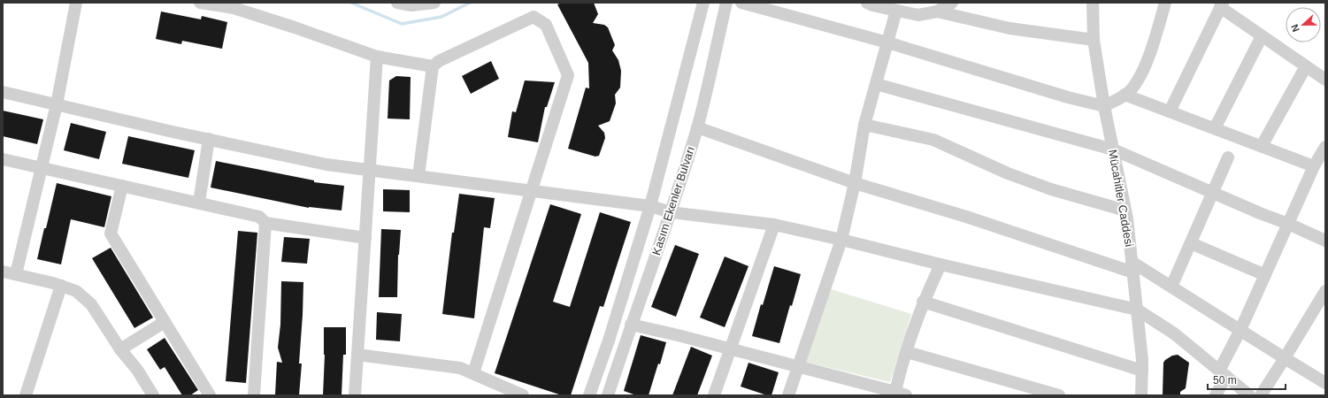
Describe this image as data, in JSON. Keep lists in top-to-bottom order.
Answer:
{
  "streets": {
    "street": ["Mücahitler Caddesi", "Kasım Ekenler Bulvarı"]
  },
  "scale_bar": "50 m",
  "north": "left"
}
